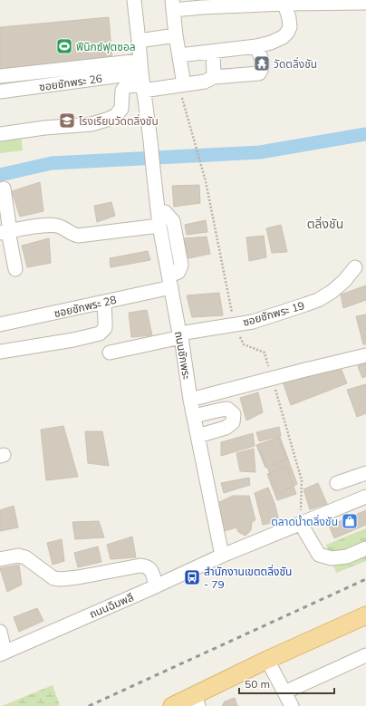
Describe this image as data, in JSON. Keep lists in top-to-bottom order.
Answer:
{
  "streets": {
    "street": [
      "ซอยชักพระ 26",
      "ซอยชักพระ 28",
      "ซอยชักพระ 19",
      "ถนนชักพระ",
      "ถนนฉิมพลี"
    ]
  },
  "crossings": [
    ["ซอยชักพระ 26", "ถนนชักพระ"],
    ["ซอยชักพระ 28", "ถนนชักพระ"],
    ["ซอยชักพระ 19", "ถนนชักพระ"],
    ["ถนนชักพระ", "ถนนฉิมพลี"]
  ],
  "districts": ["ตลิ่งชัน"],
  "places": {
    "sports": ["ฟีนิกซ์ฟุตซอล"],
    "temple": ["วัดตลิ่งชัน"],
    "school or university": ["โรงเรียนวัดตลิ่งชัน"],
    "shop": ["ตลาดน้ำตลิ่งชัน"],
    "bus stop": ["สำนักงานเขตตลิ่งชัน - 79"]
  },
  "scale_bar": "50 m"
}
